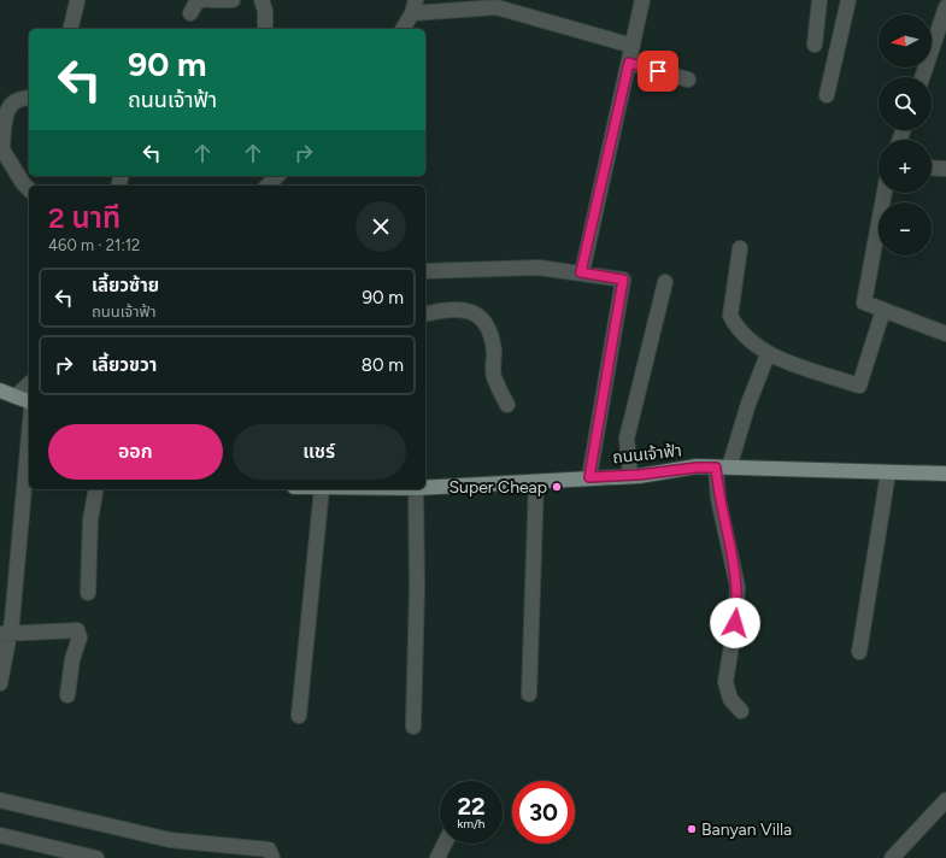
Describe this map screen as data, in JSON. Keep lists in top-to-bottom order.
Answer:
{
  "streets": {
    "main road": ["ถนนเจ้าฟ้า"]
  },
  "places": ["Super Cheap", "Banyan Villa"],
  "north": "left",
  "page": {
    "map_buttons": ["+", "−"],
    "turn": ["90 m", "ถนนเจ้าฟ้า"],
    "heading": ["2 นาที", "460 m · 21:12"],
    "list": [
      {
        "name": "เลี้ยวซ้าย",
        "note": "ถนนเจ้าฟ้า",
        "value": "90 m"
      },
      {
        "name": "เลี้ยวขวา",
        "value": "80 m"
      }
    ],
    "buttons": ["ออก", "แชร์"],
    "speed": "22 km/h",
    "limit": "30"
  }
}
